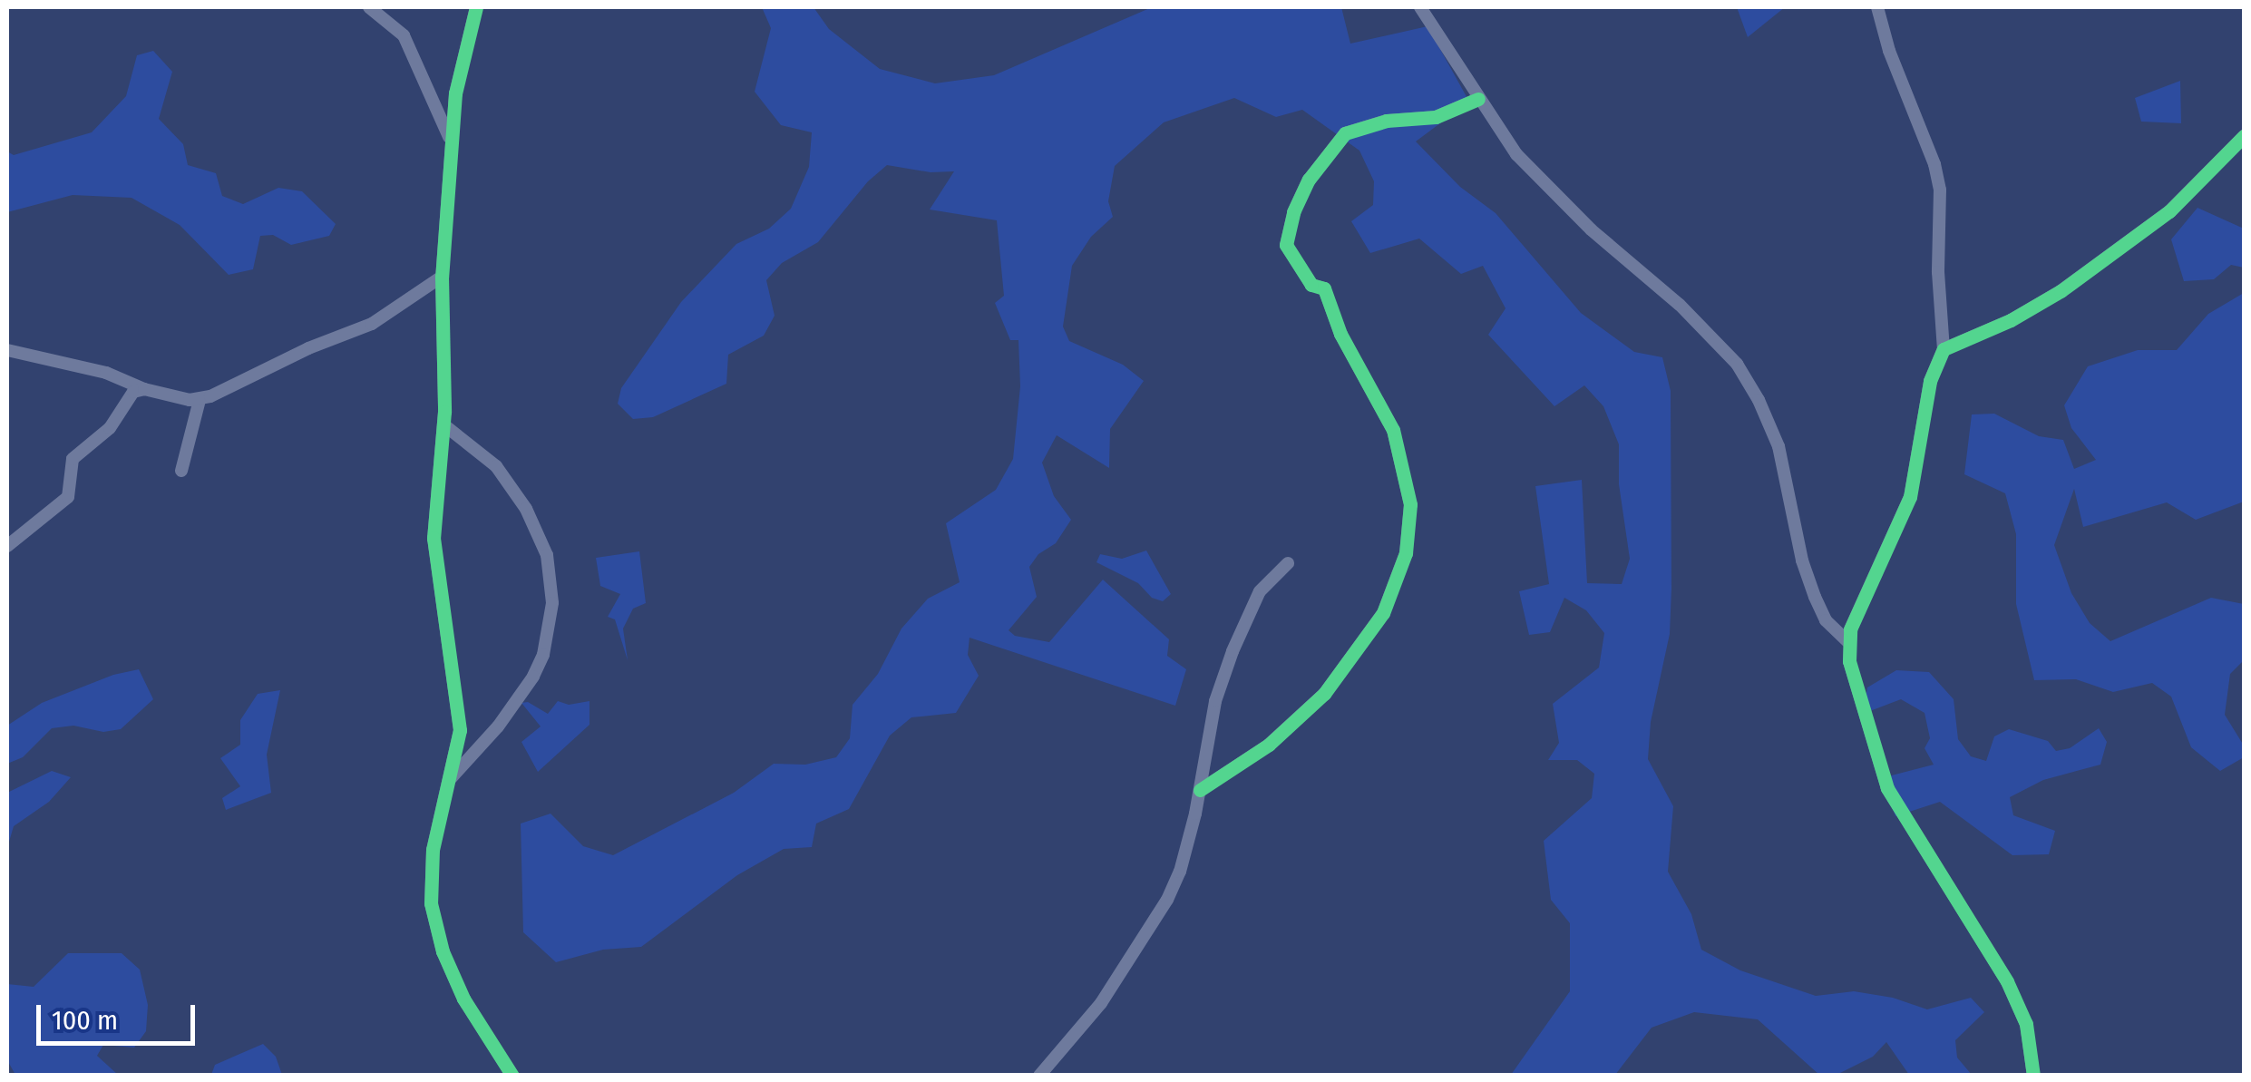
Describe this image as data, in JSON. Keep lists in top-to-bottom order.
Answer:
{
  "scale_bar": "100 m"
}
